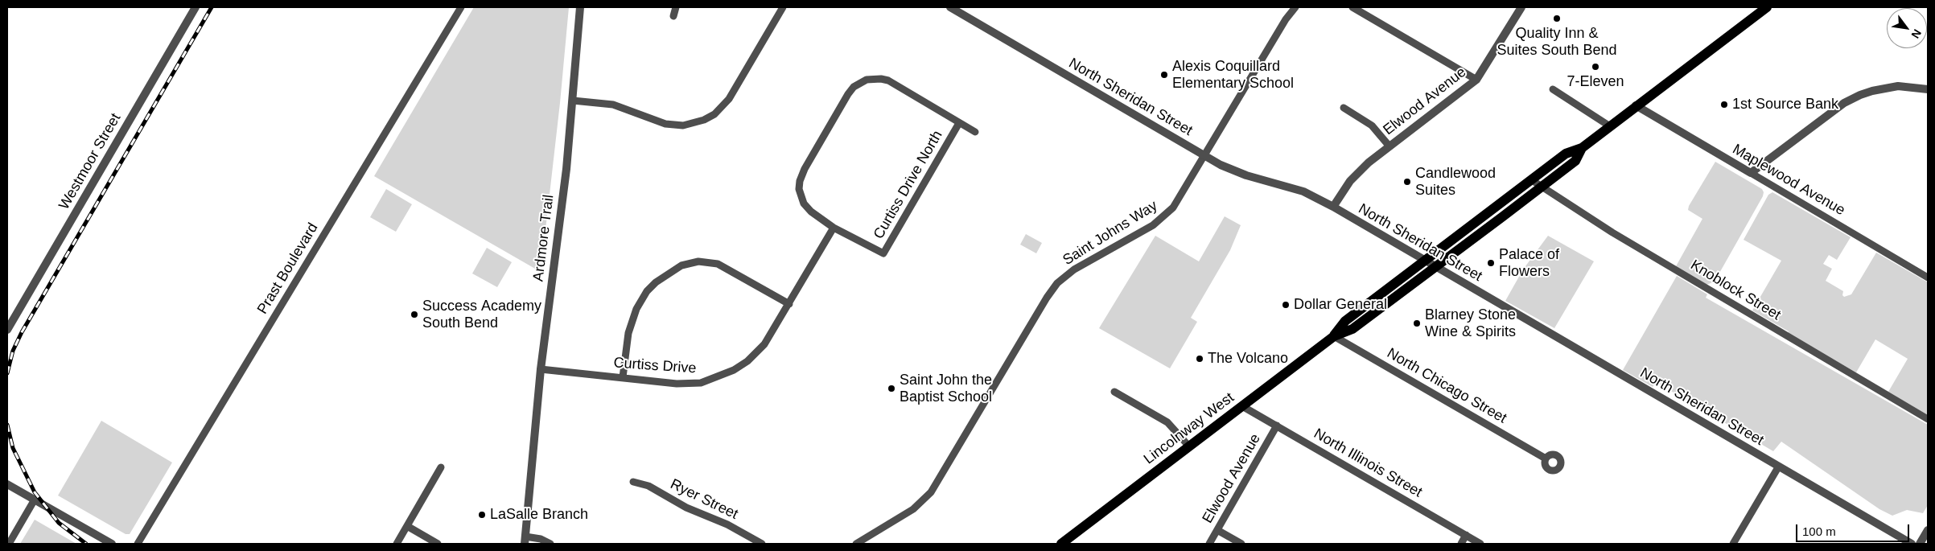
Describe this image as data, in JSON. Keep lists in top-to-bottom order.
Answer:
{
  "streets": {
    "main road": ["Lincolnway West"],
    "street": [
      "North Sheridan Street",
      "Elwood Avenue",
      "Westmoor Street",
      "Maplewood Avenue",
      "Curtiss Drive North",
      "Saint Johns Way",
      "Ardmore Trail",
      "Prast Boulevard",
      "Knoblock Street",
      "Curtiss Drive",
      "North Chicago Street",
      "North Illinois Street",
      "Ryer Street"
    ]
  },
  "crossings": [
    ["North Sheridan Street", "Elwood Avenue"],
    ["North Sheridan Street", "Saint Johns Way"],
    ["North Sheridan Street", "Lincolnway West"],
    ["Elwood Avenue", "North Illinois Street"],
    ["Maplewood Avenue", "Lincolnway West"],
    ["Curtiss Drive North", "Curtiss Drive"],
    ["Ardmore Trail", "Curtiss Drive"],
    ["Knoblock Street", "Lincolnway West"],
    ["North Chicago Street", "Lincolnway West"],
    ["Lincolnway West", "North Illinois Street"]
  ],
  "places": [
    "Quality Inn & Suites South Bend",
    "7-Eleven",
    "Alexis Coquillard Elementary School",
    "1st Source Bank",
    "Candlewood Suites",
    "Palace of Flowers",
    "Dollar General",
    "Success Academy South Bend",
    "Blarney Stone Wine & Spirits",
    "The Volcano",
    "Saint John the Baptist School",
    "LaSalle Branch"
  ],
  "scale_bar": "100 m",
  "north": "bottom right"
}
